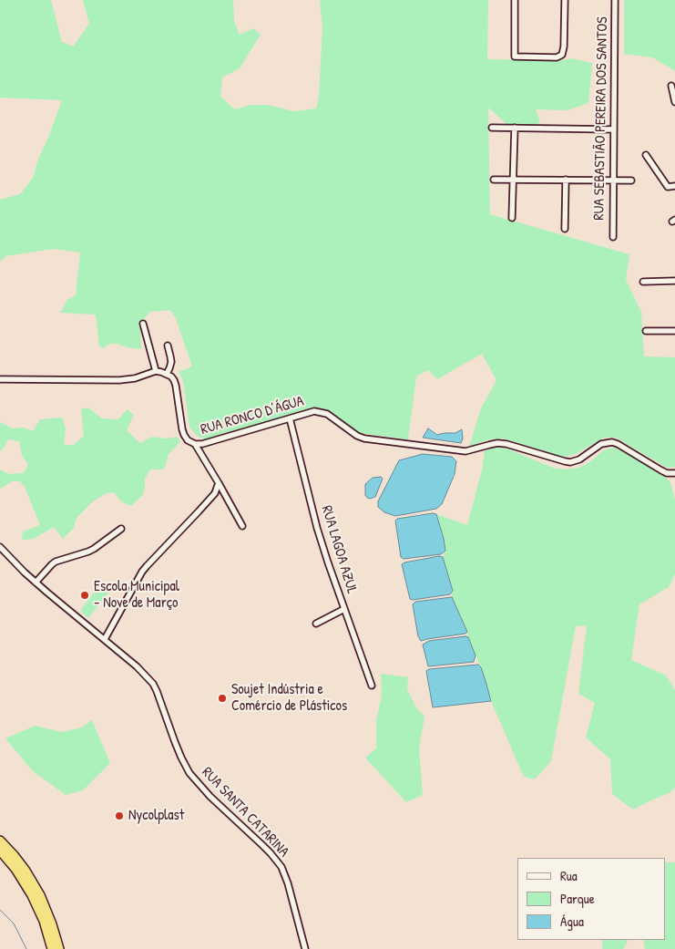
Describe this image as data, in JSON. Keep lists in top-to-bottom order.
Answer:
{
  "streets": {
    "street": [
      "RUA SEBASTIÃO PEREIRA DOS SANTOS",
      "RUA RONCO D’ÁGUA",
      "RUA LAGOA AZUL",
      "RUA SANTA CATARINA"
    ]
  },
  "crossings": [
    ["RUA RONCO D’ÁGUA", "RUA LAGOA AZUL"]
  ],
  "places": ["Escola Municipal - Nove de Março", "Soujet Indústria e Comércio de Plásticos", "Nycolplast"],
  "legend": ["Rua", "Parque", "Água"]
}
